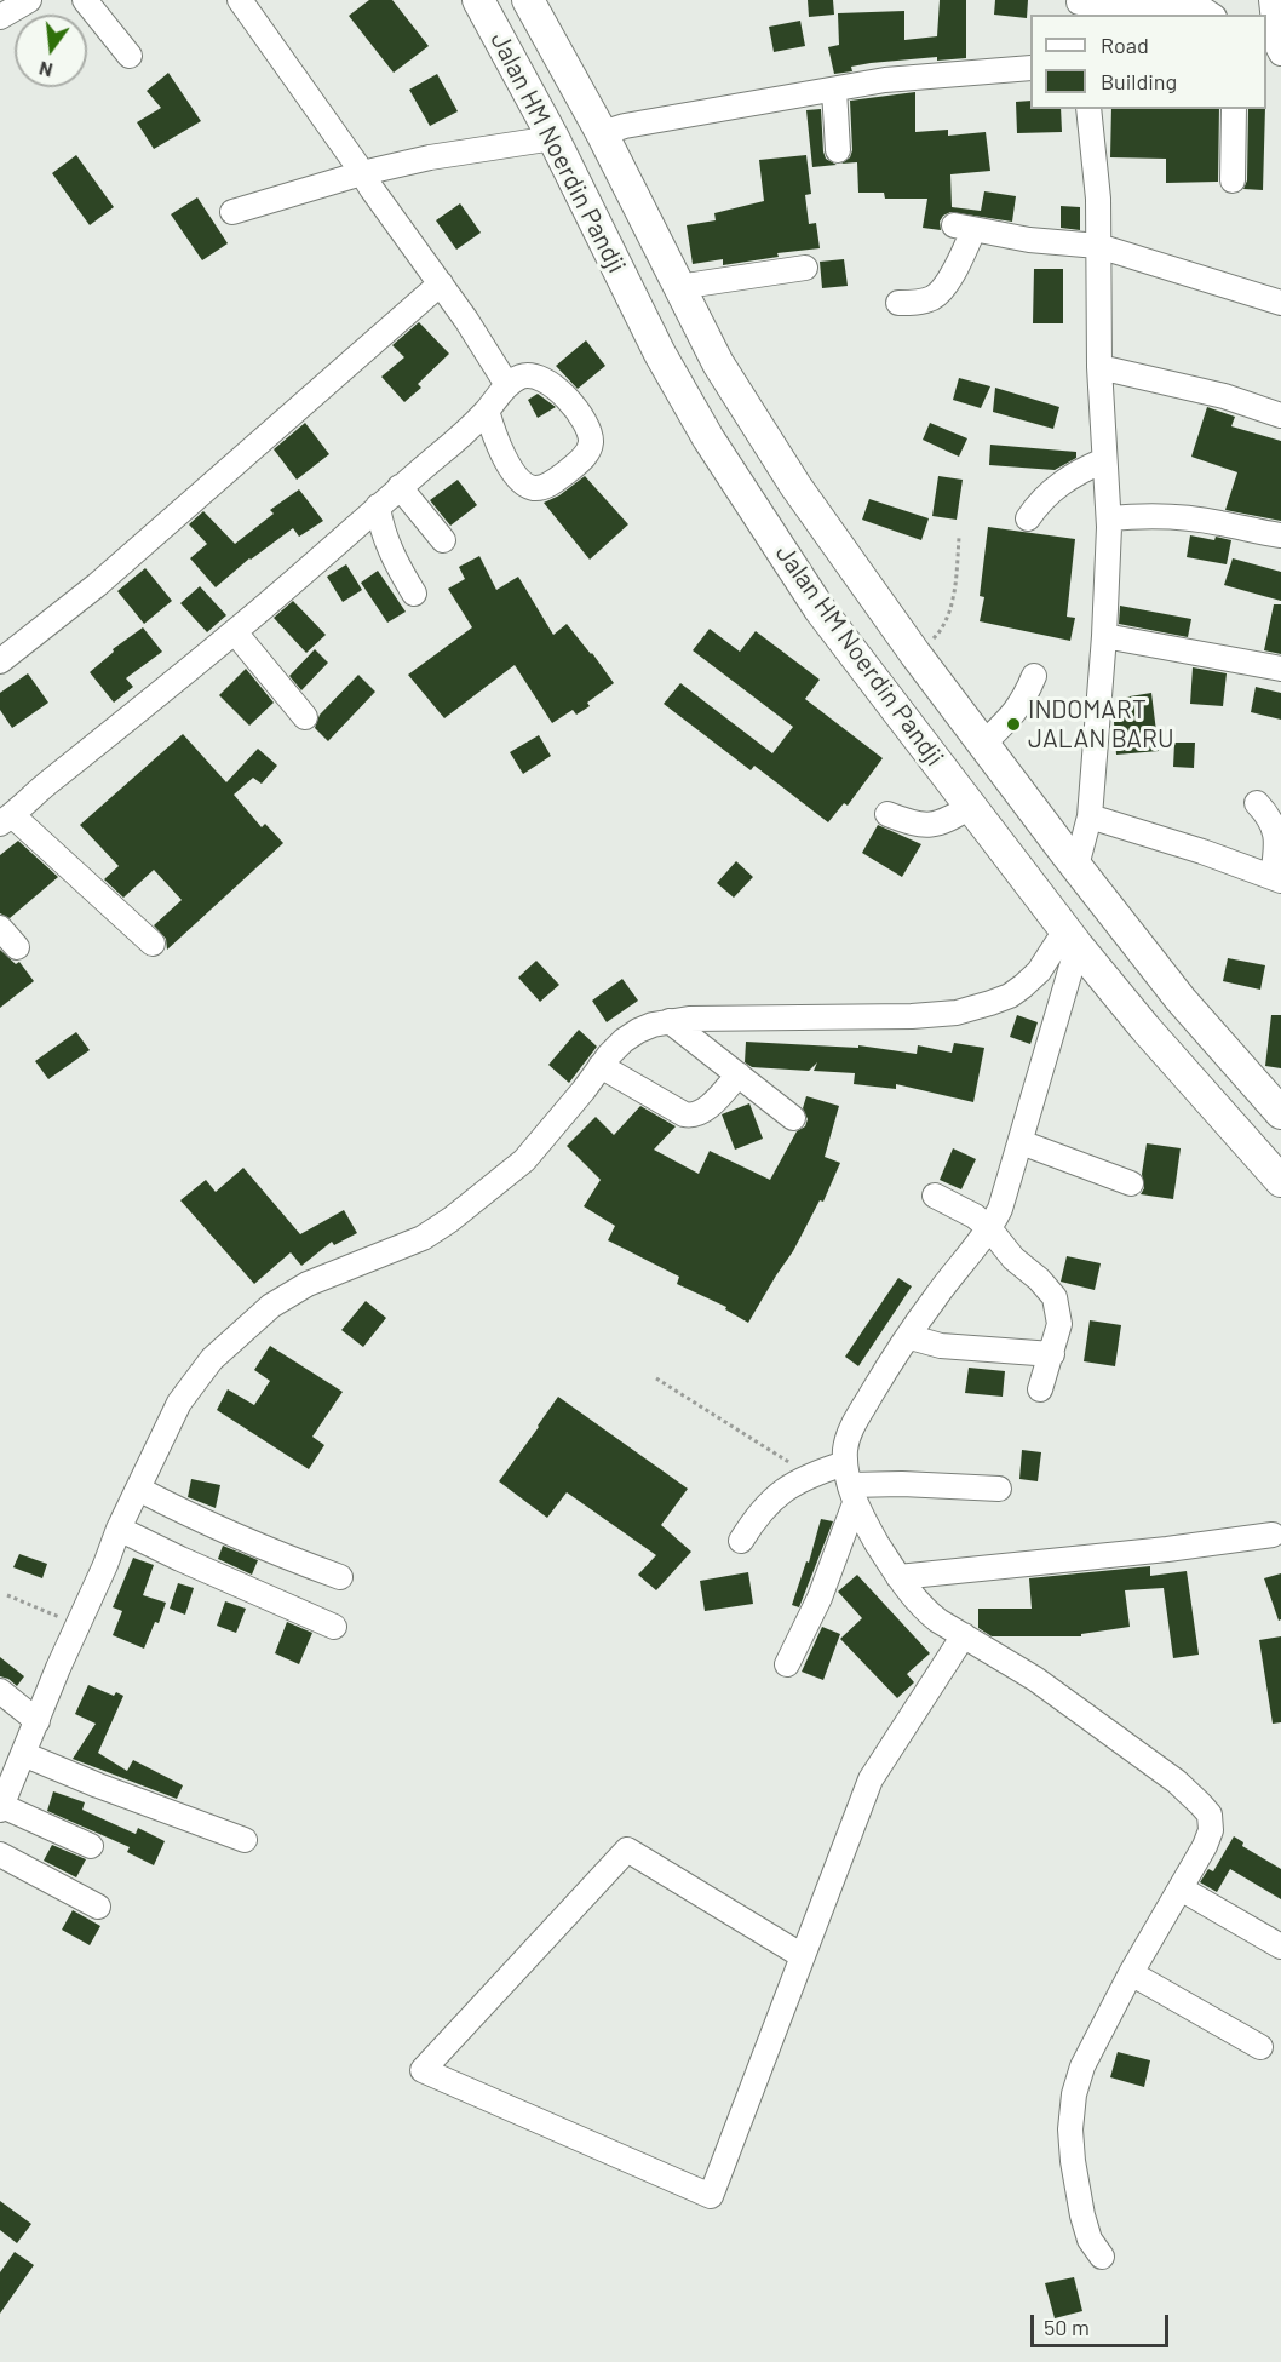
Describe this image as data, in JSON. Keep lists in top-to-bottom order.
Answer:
{
  "streets": {
    "main road": ["Jalan HM Noerdin Pandji"]
  },
  "places": ["INDOMART JALAN BARU"],
  "legend": ["Road", "Building"],
  "scale_bar": "50 m",
  "north": "bottom"
}
